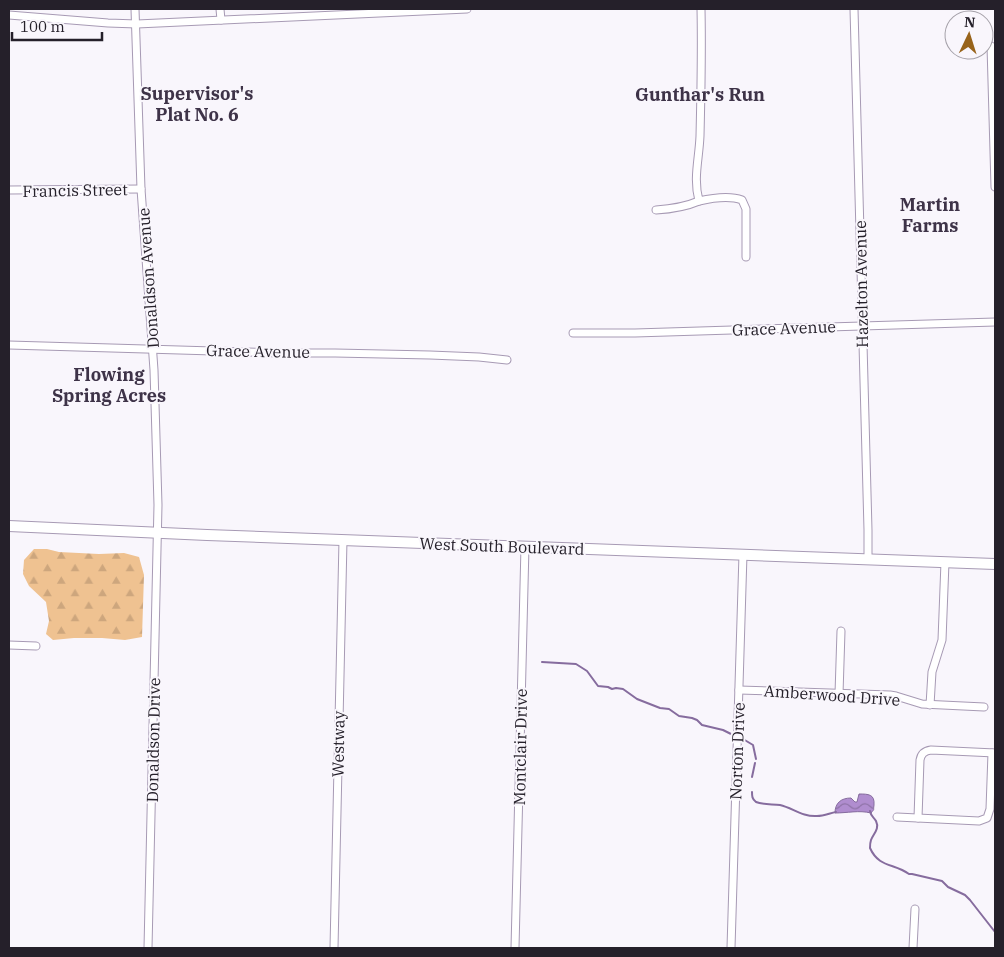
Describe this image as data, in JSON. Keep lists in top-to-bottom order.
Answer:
{
  "streets": {
    "street": [
      "Francis Street",
      "Donaldson Avenue",
      "Hazelton Avenue",
      "Grace Avenue",
      "West South Boulevard",
      "Amberwood Drive",
      "Donaldson Drive",
      "Westway",
      "Montclair Drive",
      "Norton Drive"
    ]
  },
  "crossings": [
    ["Francis Street", "Donaldson Avenue"],
    ["Donaldson Avenue", "Grace Avenue"],
    ["Donaldson Avenue", "West South Boulevard"],
    ["Donaldson Avenue", "Donaldson Drive"],
    ["Hazelton Avenue", "Grace Avenue"],
    ["Hazelton Avenue", "West South Boulevard"],
    ["West South Boulevard", "Donaldson Drive"],
    ["West South Boulevard", "Westway"],
    ["West South Boulevard", "Montclair Drive"],
    ["West South Boulevard", "Norton Drive"],
    ["Amberwood Drive", "Norton Drive"]
  ],
  "districts": [
    "Supervisor's Plat No. 6",
    "Gunthar's Run",
    "Martin Farms",
    "Flowing Spring Acres"
  ],
  "scale_bar": "100 m",
  "north": "top"
}
